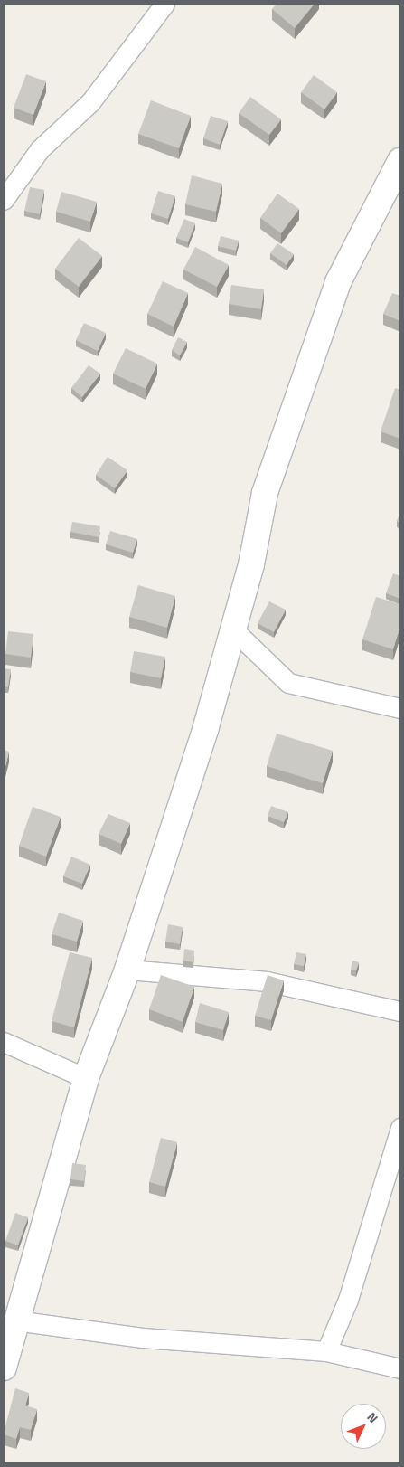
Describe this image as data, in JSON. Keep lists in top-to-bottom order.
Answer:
{
  "north": "top right"
}
